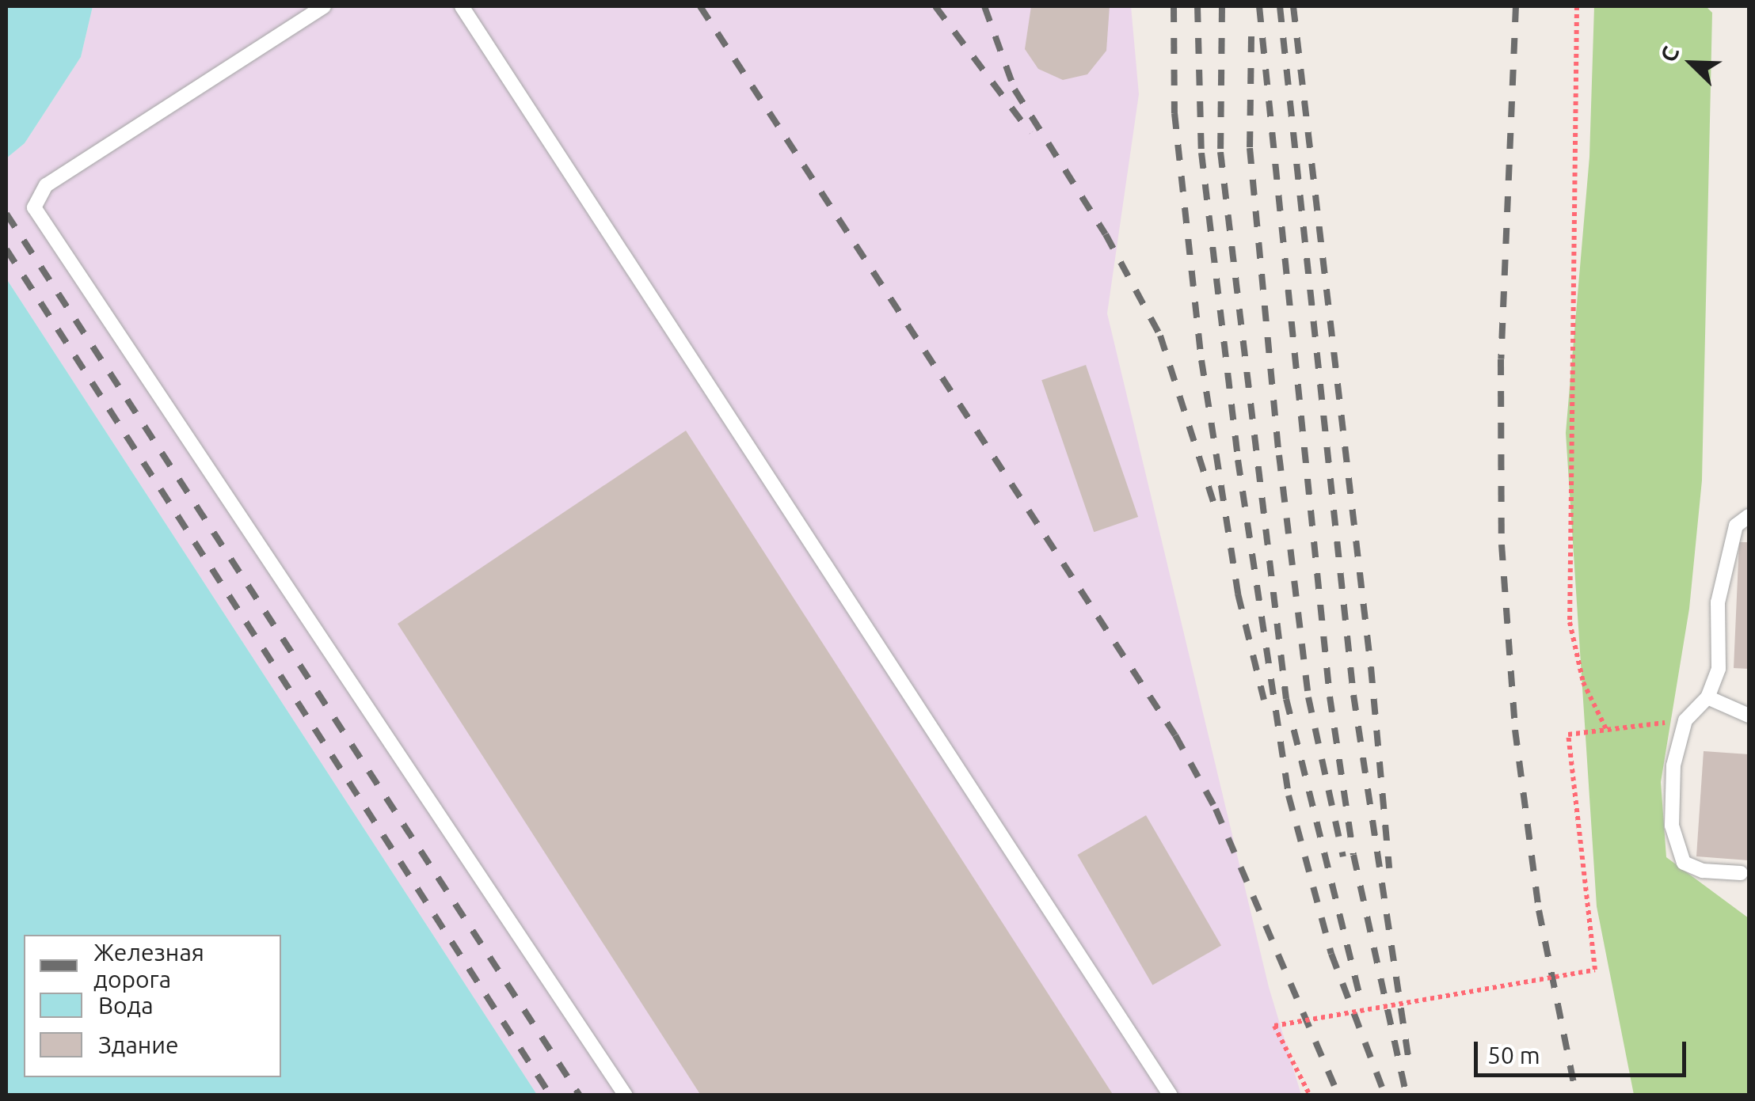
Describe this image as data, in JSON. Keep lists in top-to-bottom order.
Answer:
{
  "legend": ["Железная дорога", "Вода", "Здание"],
  "scale_bar": "50 m",
  "north": "top left"
}
